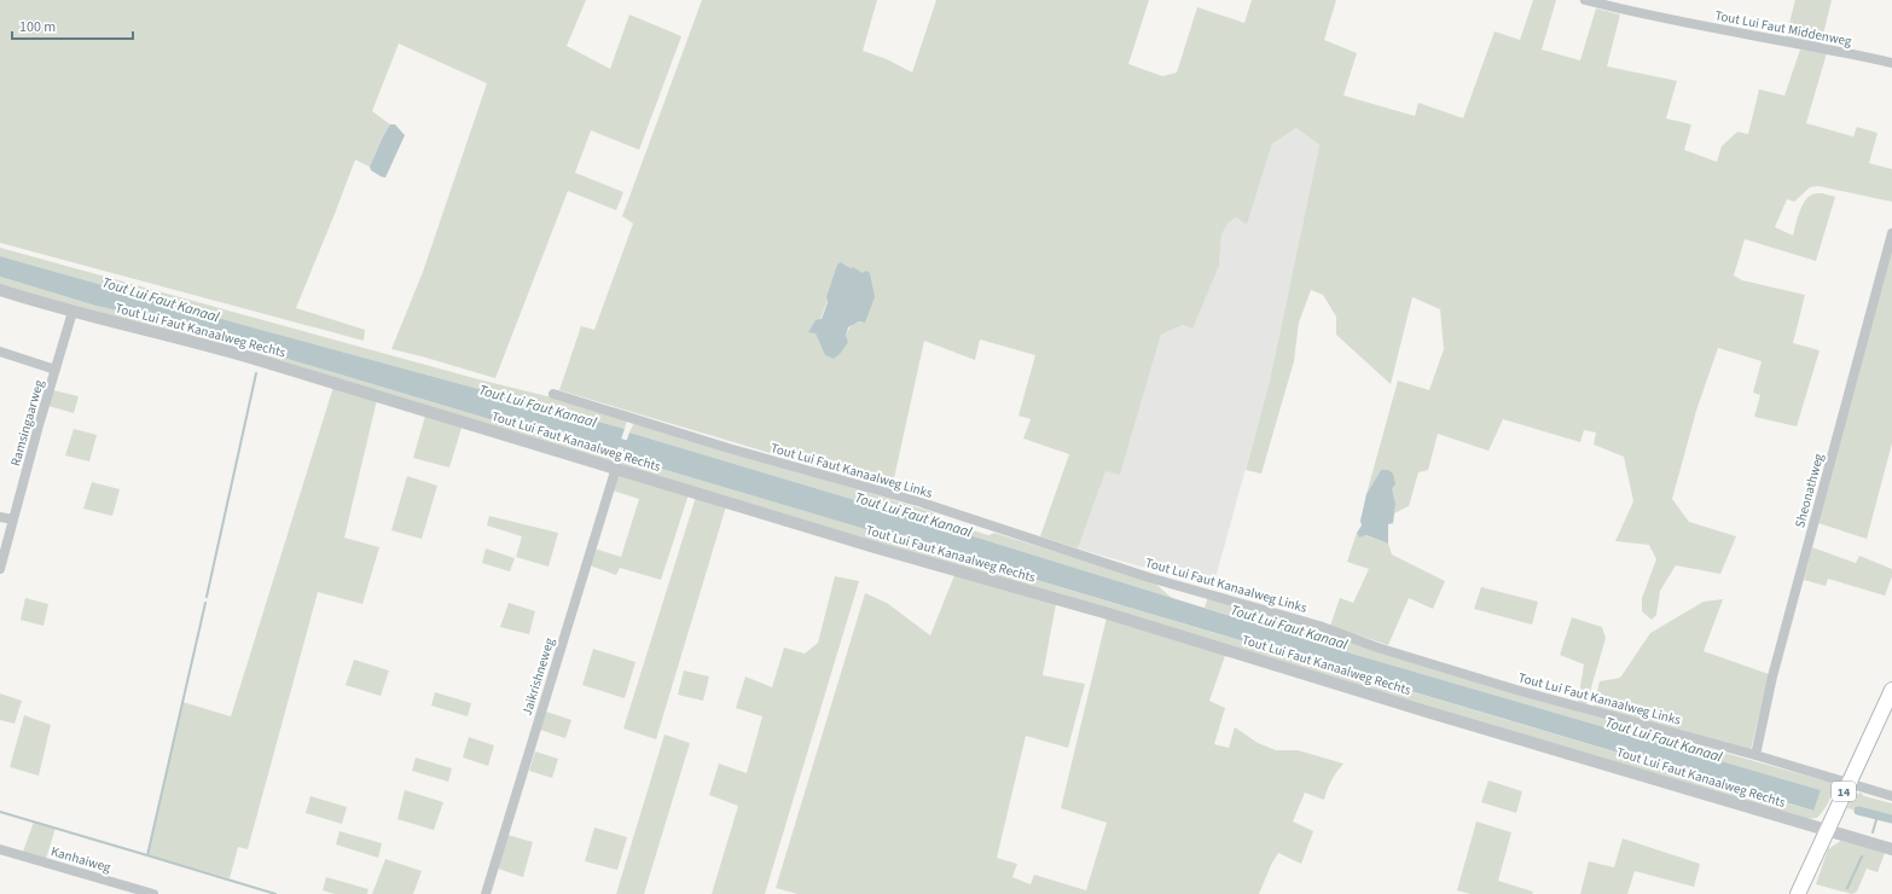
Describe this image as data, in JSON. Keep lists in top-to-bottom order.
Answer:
{
  "streets": {
    "main road": ["14"],
    "street": [
      "Tout Lui Faut Middenweg",
      "Tout Lui Faut Kanaalweg Rechts",
      "Ramsingaarweg",
      "Tout Lui Faut Kanaalweg Links",
      "Sheonathweg",
      "Jaikrishneweg",
      "Kanhaiweg"
    ]
  },
  "crossings": [
    ["Tout Lui Faut Kanaalweg Rechts", "Ramsingaarweg"],
    ["Tout Lui Faut Kanaalweg Rechts", "Jaikrishneweg"],
    ["Tout Lui Faut Kanaalweg Rechts", "14"],
    ["Tout Lui Faut Kanaalweg Links", "Sheonathweg"],
    ["Tout Lui Faut Kanaalweg Links", "14"]
  ],
  "water": ["Tout Lui Faut Kanaal"],
  "scale_bar": "100 m"
}
